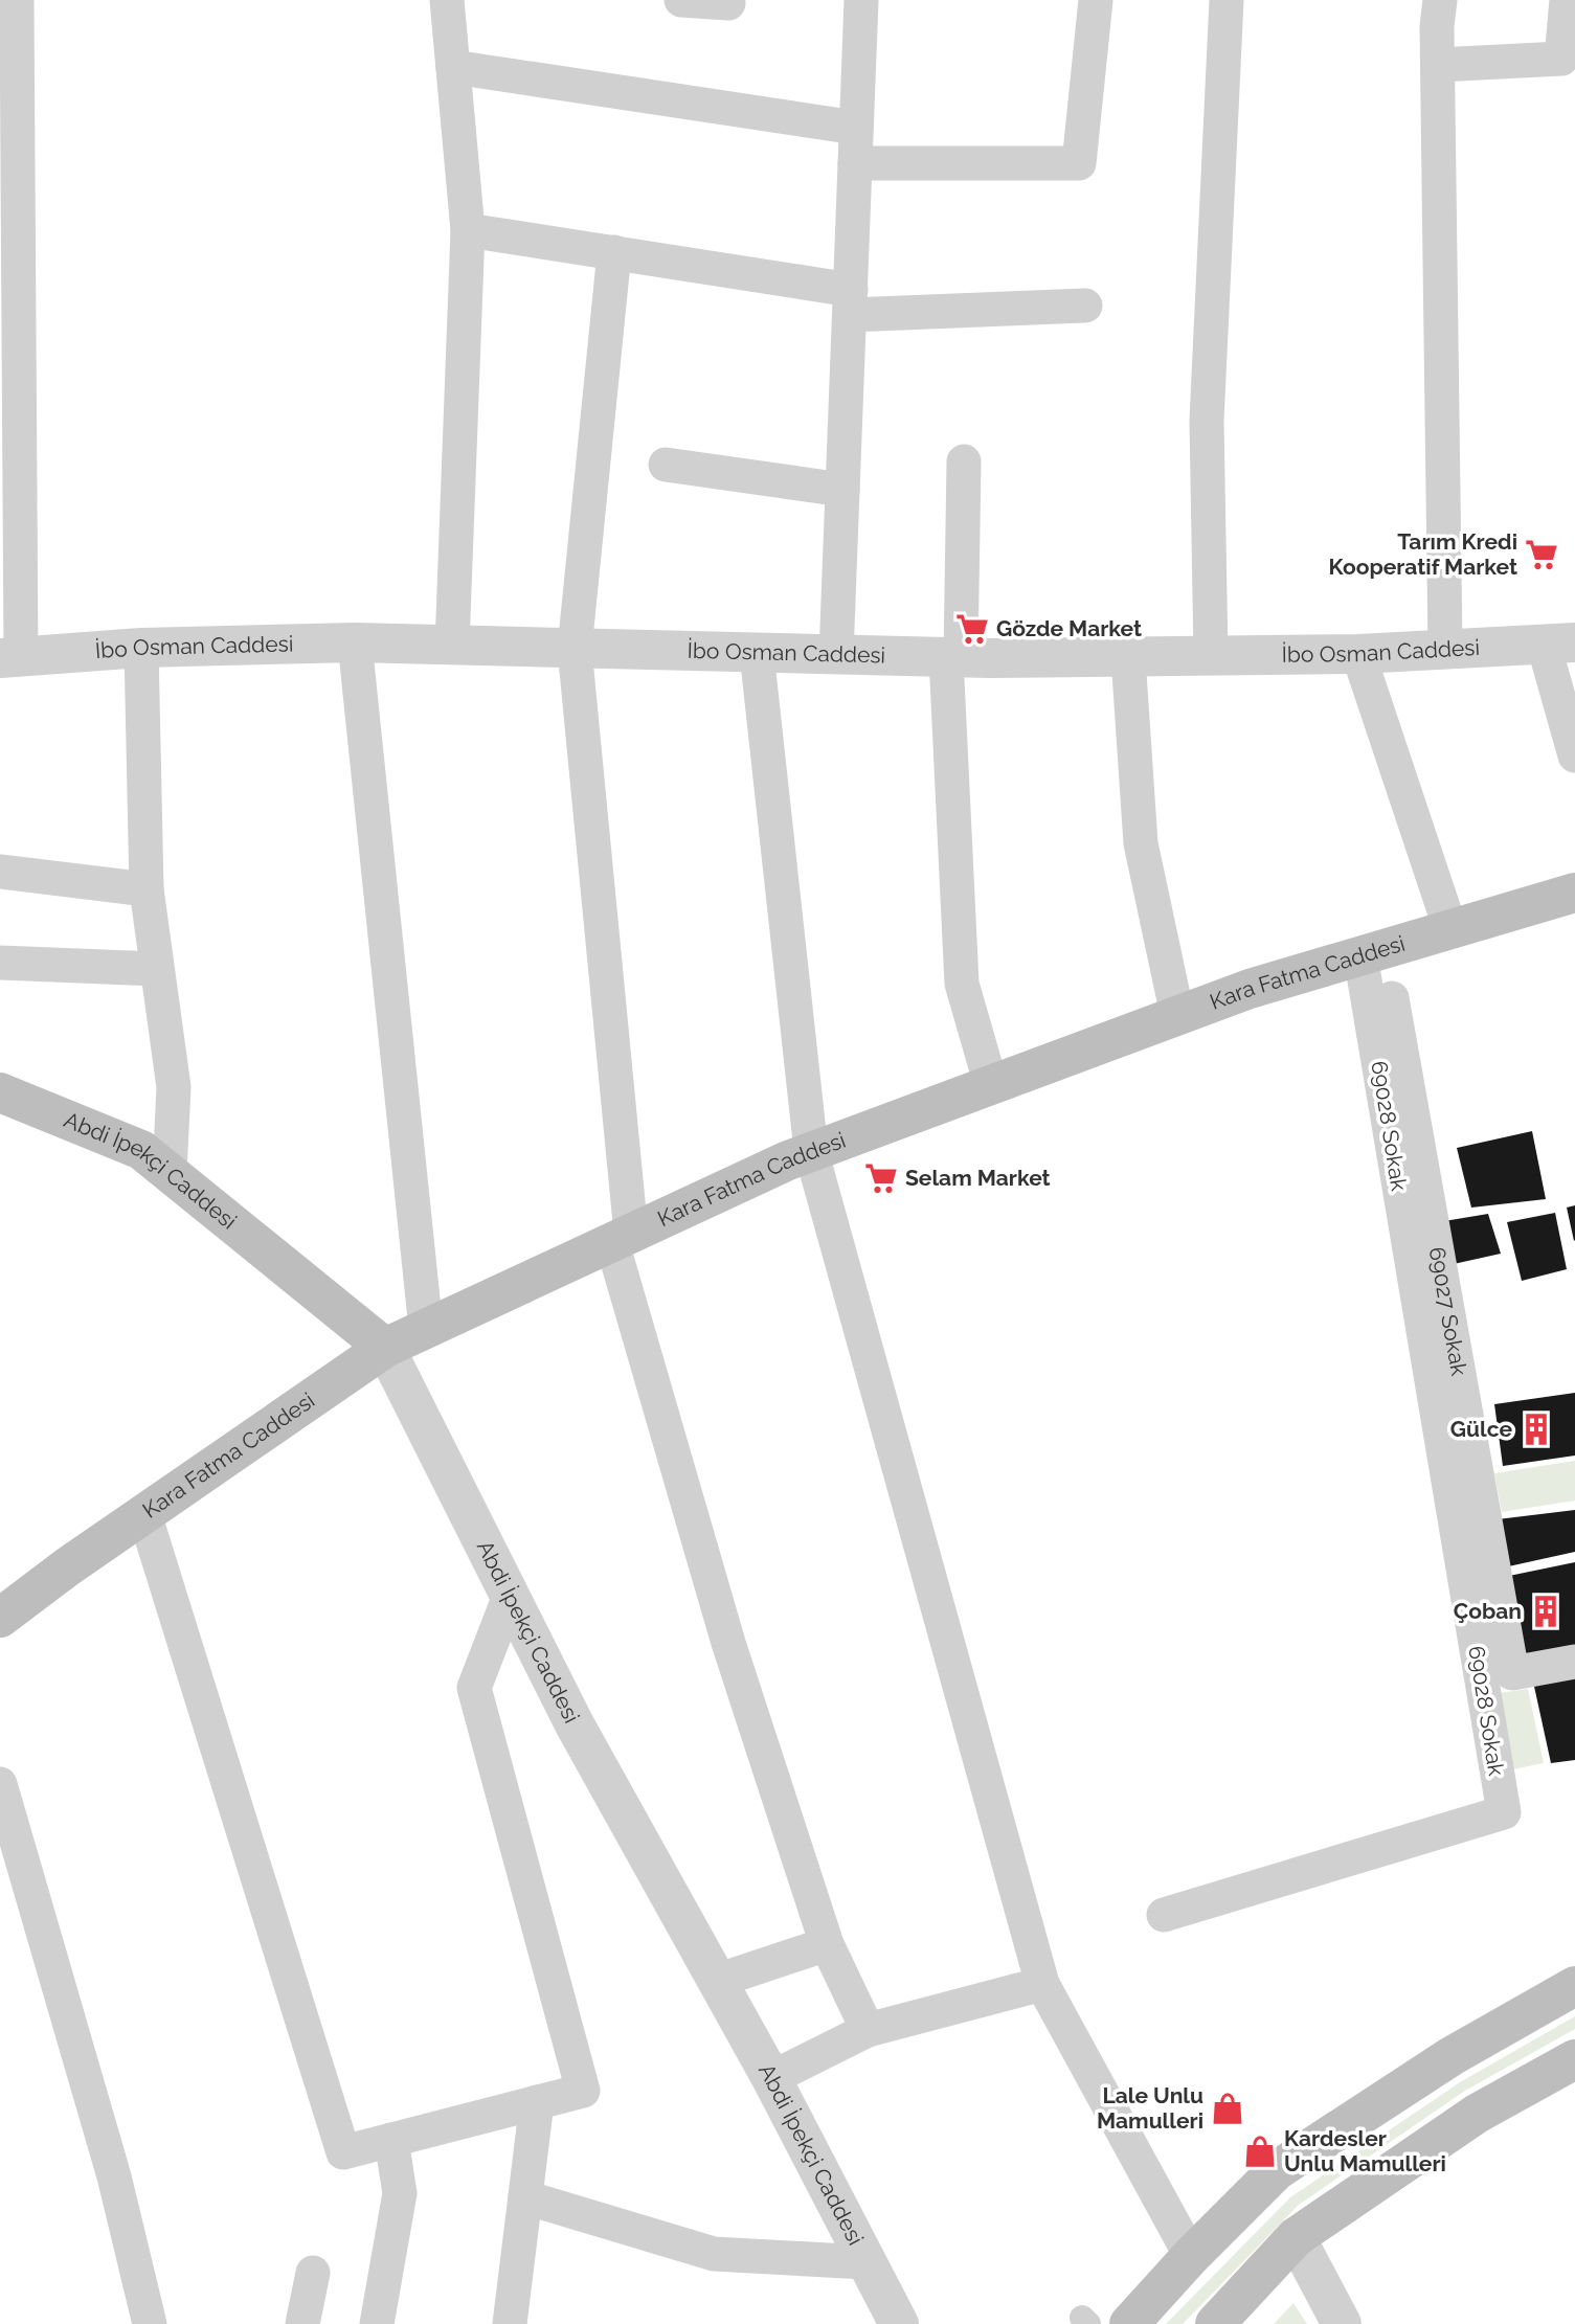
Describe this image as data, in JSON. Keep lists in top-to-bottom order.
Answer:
{
  "streets": {
    "main road": ["Kara Fatma Caddesi", "Abdi İpekçi Caddesi"],
    "street": ["İbo Osman Caddesi", "69028 Sokak", "69027 Sokak"]
  },
  "crossings": [
    ["Kara Fatma Caddesi", "69028 Sokak"],
    ["Kara Fatma Caddesi", "Abdi İpekçi Caddesi"],
    ["Kara Fatma Caddesi", "69027 Sokak"],
    ["69028 Sokak", "69027 Sokak"]
  ],
  "places": {
    "supermarket": ["Tarım Kredi Kooperatif Market", "Gözde Market", "Selam Market"],
    "building": ["Gülce", "Çoban"],
    "shop": ["Lale Unlu Mamulleri", "Kardesler Unlu Mamulleri"]
  }
}
